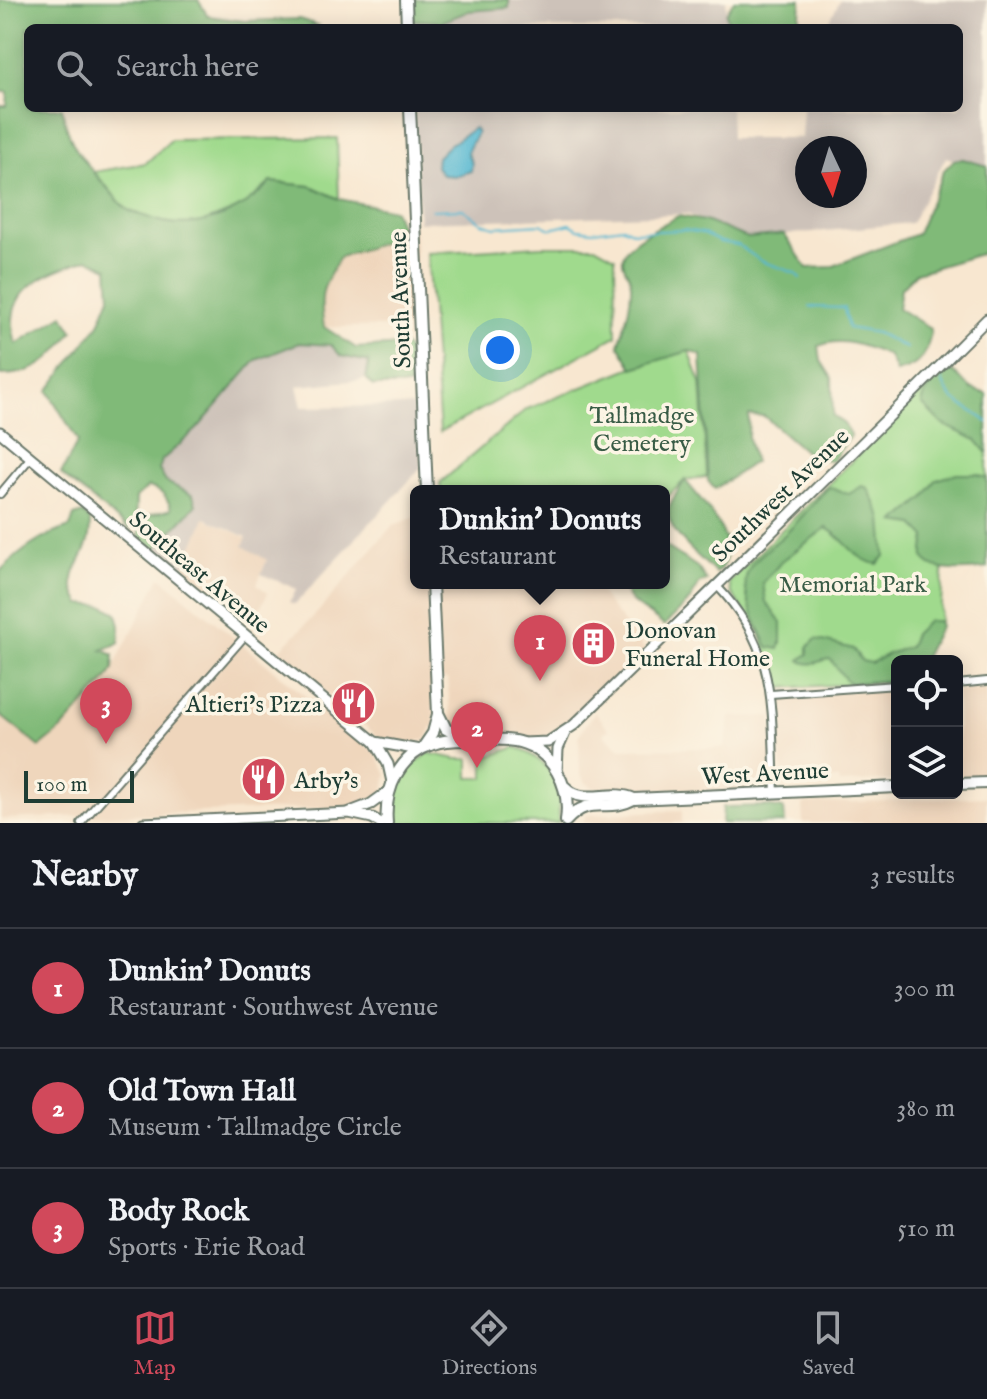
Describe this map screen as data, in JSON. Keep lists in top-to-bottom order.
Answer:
{
  "streets": {
    "main road": ["South Avenue", "West Avenue"],
    "street": ["Southwest Avenue", "Southeast Avenue"]
  },
  "parks": ["Tallmadge Cemetery", "Memorial Park"],
  "places": {
    "building": ["Donovan Funeral Home"],
    "restaurant": ["Altieri's Pizza", "Arby's"]
  },
  "scale_bar": "100 m",
  "north": "bottom",
  "page": {
    "search": "Search here",
    "popup": ["Dunkin' Donuts", "Restaurant"],
    "pins": ["1", "3", "2"],
    "scale": "100 m",
    "heading": ["Nearby", "3 results"],
    "list": [
      {
        "mark": "1",
        "name": "Dunkin' Donuts",
        "note": "Restaurant · Southwest Avenue",
        "value": "300 m"
      },
      {
        "mark": "2",
        "name": "Old Town Hall",
        "note": "Museum · Tallmadge Circle",
        "value": "380 m"
      },
      {
        "mark": "3",
        "name": "Body Rock",
        "note": "Sports · Erie Road",
        "value": "510 m"
      }
    ],
    "nav": ["Map", "Directions", "Saved"]
  }
}
